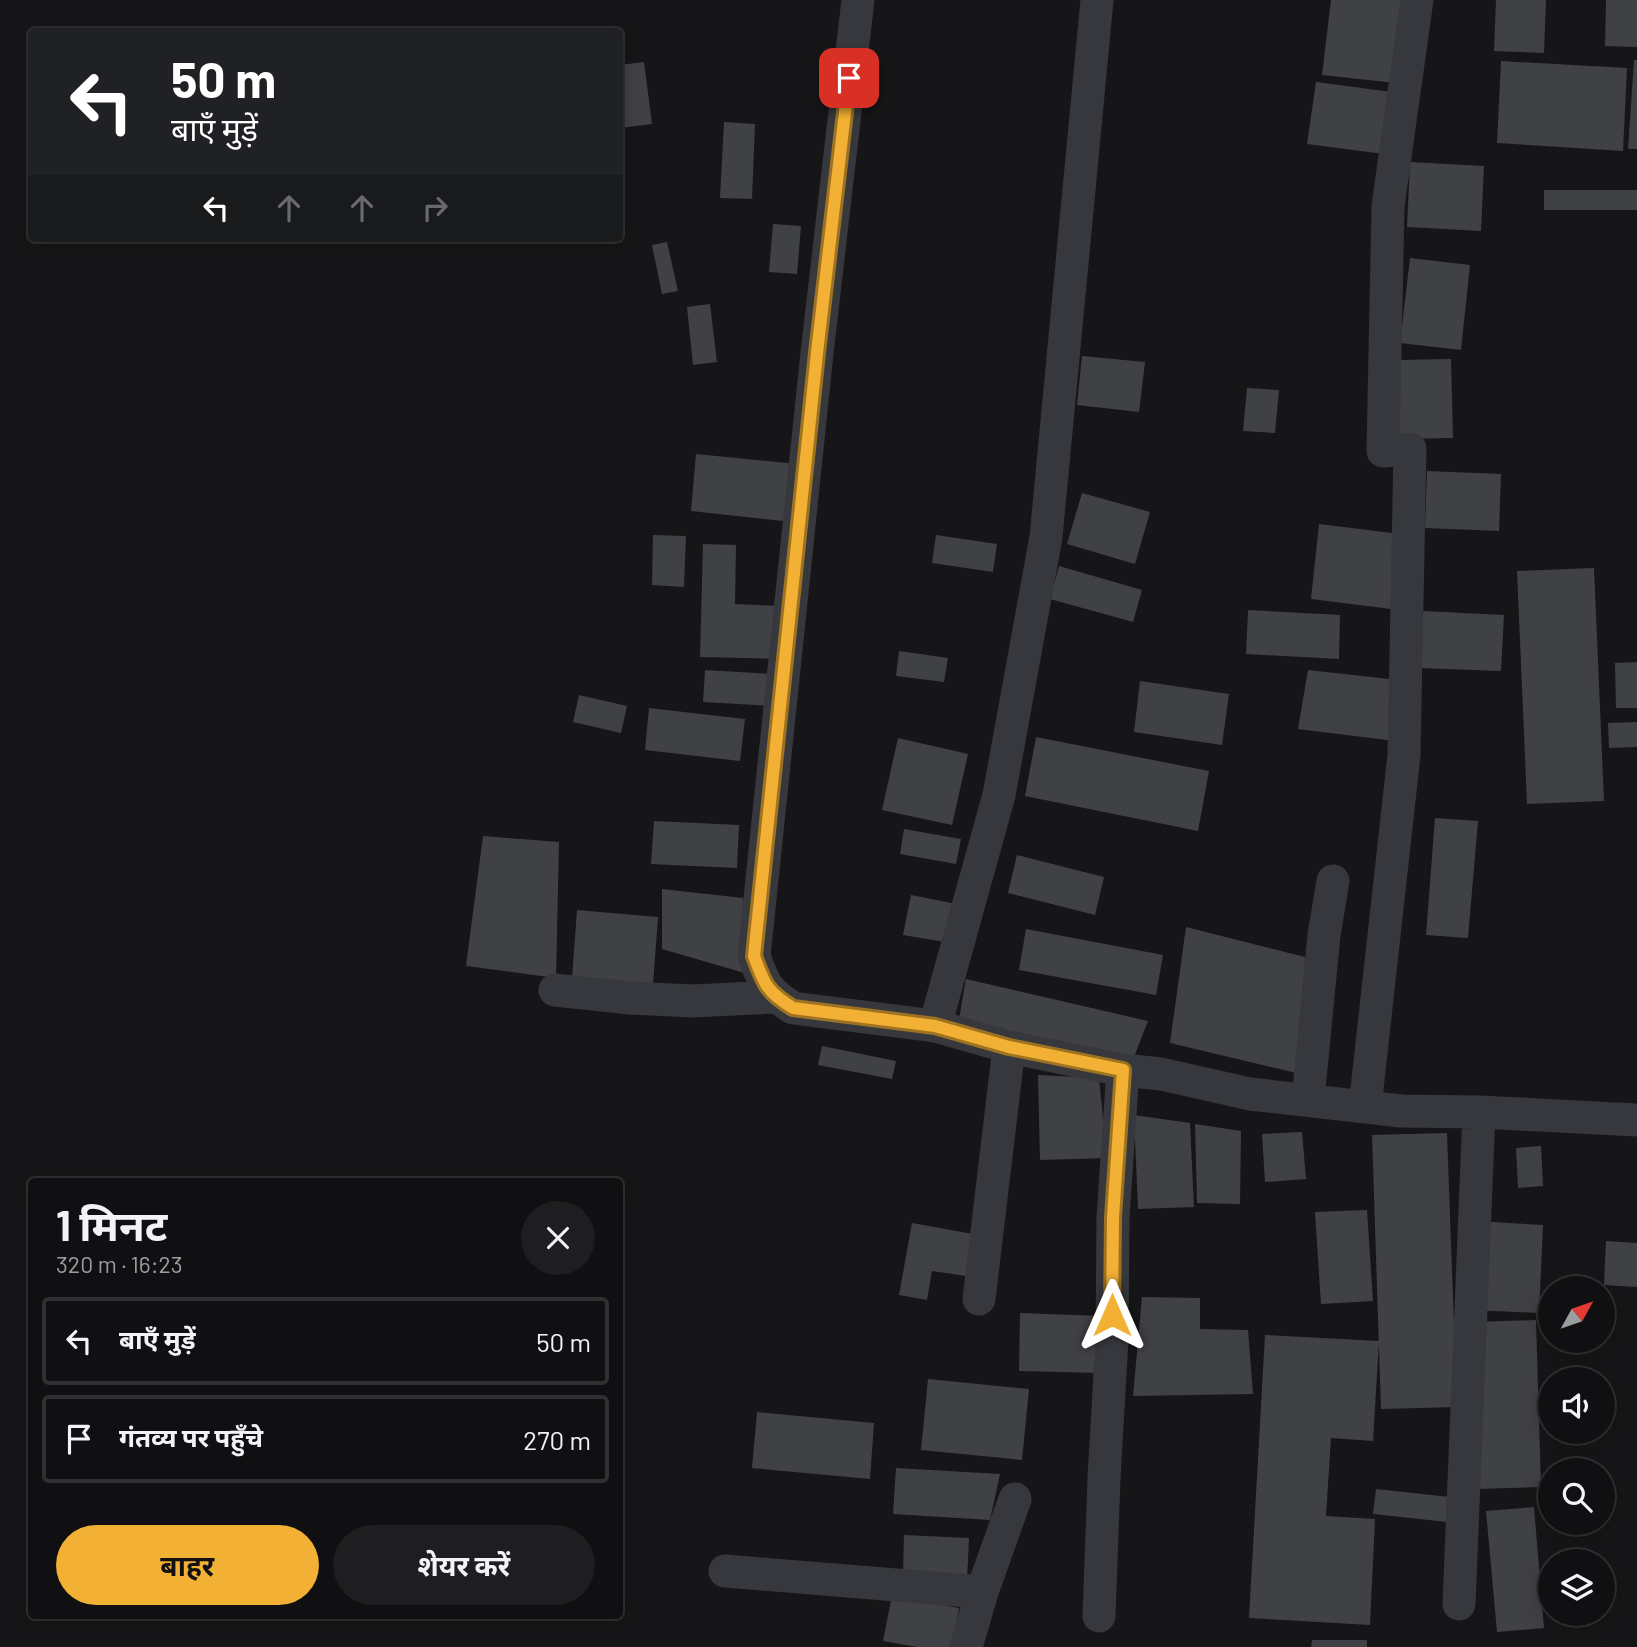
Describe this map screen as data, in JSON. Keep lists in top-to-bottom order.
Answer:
{
  "north": "top right",
  "page": {
    "turn": ["50 m", "बाएँ मुड़ें"],
    "heading": ["1 मिनट", "320 m · 16:23"],
    "list": [
      {
        "name": "बाएँ मुड़ें",
        "value": "50 m"
      },
      {
        "name": "गंतव्य पर पहुँचे",
        "value": "270 m"
      }
    ],
    "buttons": ["बाहर", "शेयर करें"]
  }
}
